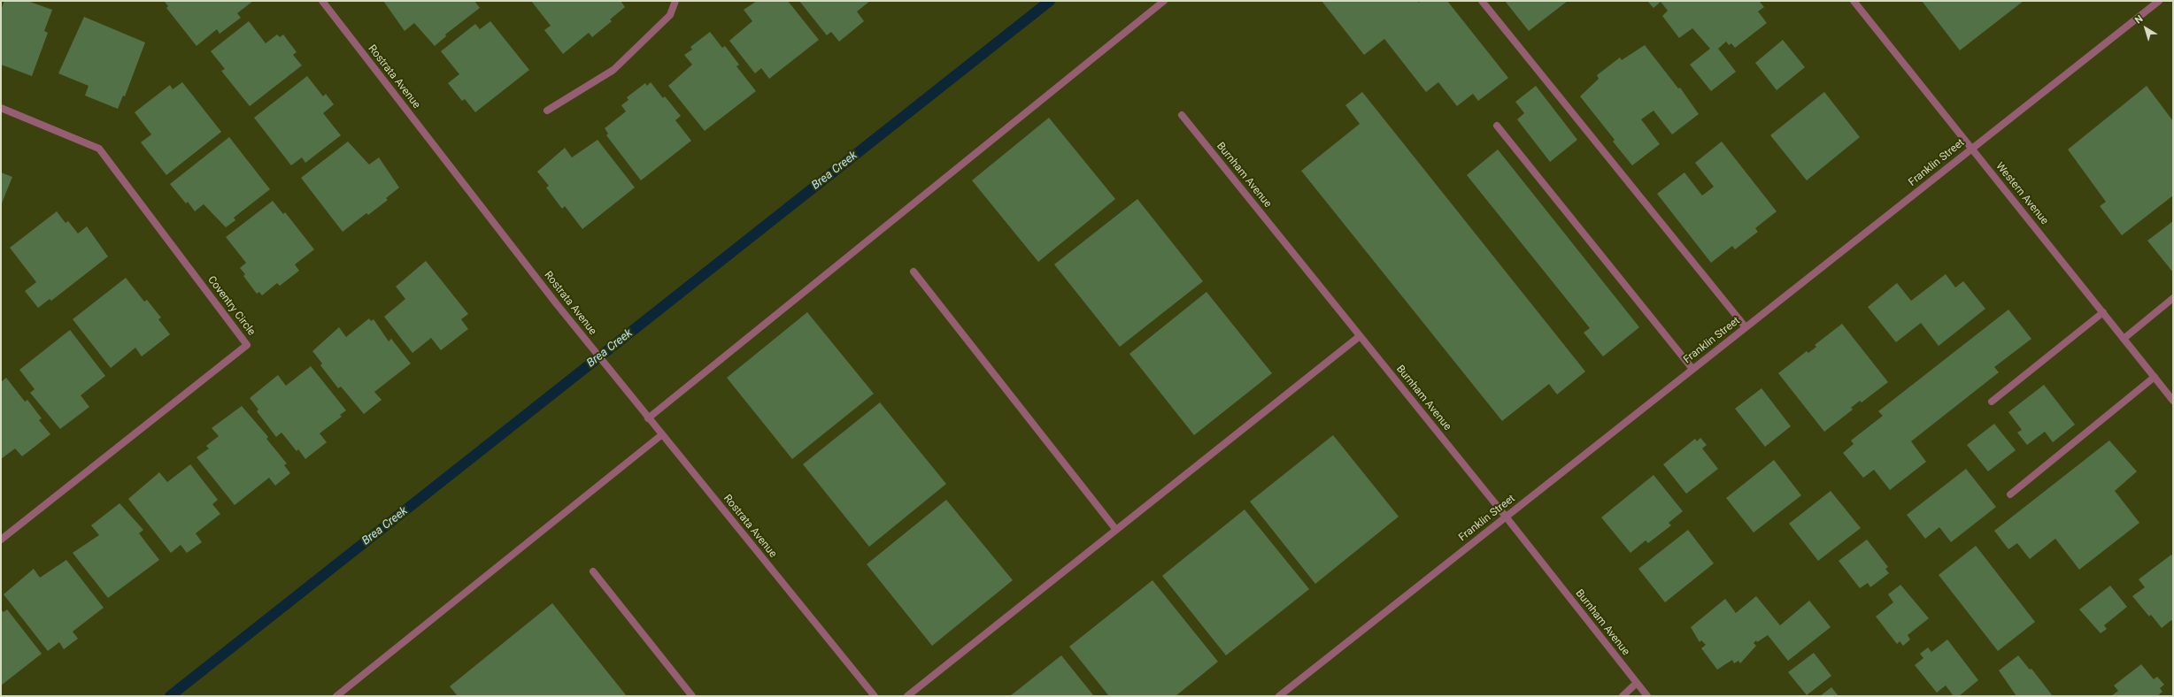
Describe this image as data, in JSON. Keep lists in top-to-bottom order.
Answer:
{
  "streets": {
    "street": [
      "Rostrata Avenue",
      "Franklin Street",
      "Burnham Avenue",
      "Western Avenue",
      "Coventry Circle"
    ]
  },
  "crossings": [
    ["Franklin Street", "Burnham Avenue"],
    ["Franklin Street", "Western Avenue"]
  ],
  "water": ["Brea Creek"],
  "north": "top left"
}
